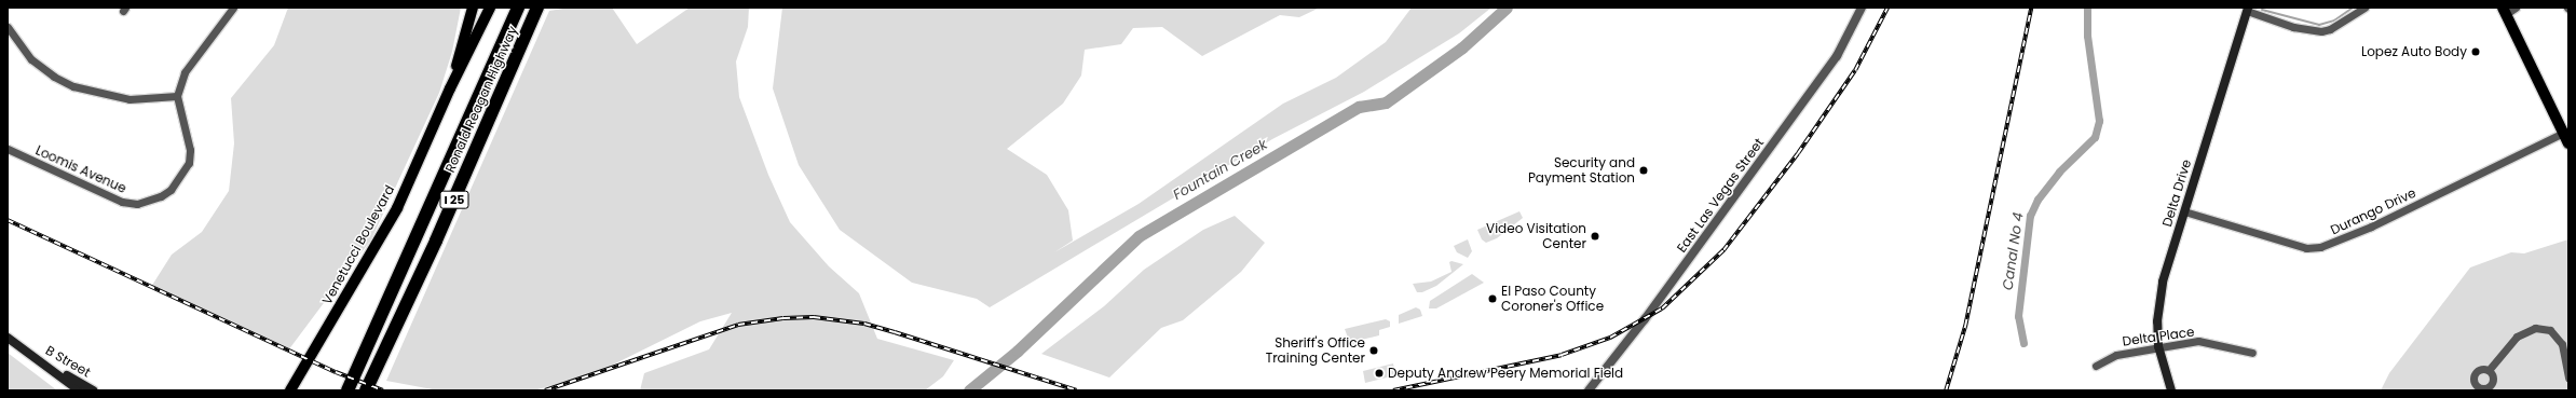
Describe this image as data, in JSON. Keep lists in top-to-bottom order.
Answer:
{
  "streets": {
    "highway": ["Ronald Reagan Highway", "I 25"],
    "main road": ["Delta Drive", "Venetucci Boulevard", "B Street"],
    "street": [
      "Loomis Avenue",
      "East Las Vegas Street",
      "Durango Drive",
      "Delta Place"
    ]
  },
  "crossings": [
    ["Delta Drive", "Durango Drive"],
    ["Delta Drive", "Delta Place"]
  ],
  "water": ["Fountain Creek", "Canal No 4"],
  "places": [
    "Lopez Auto Body",
    "Security and Payment Station",
    "Video Visitation Center",
    "El Paso County Coroner's Office",
    "Sheriff's Office Training Center",
    "Deputy Andrew Peery Memorial Field"
  ]
}
